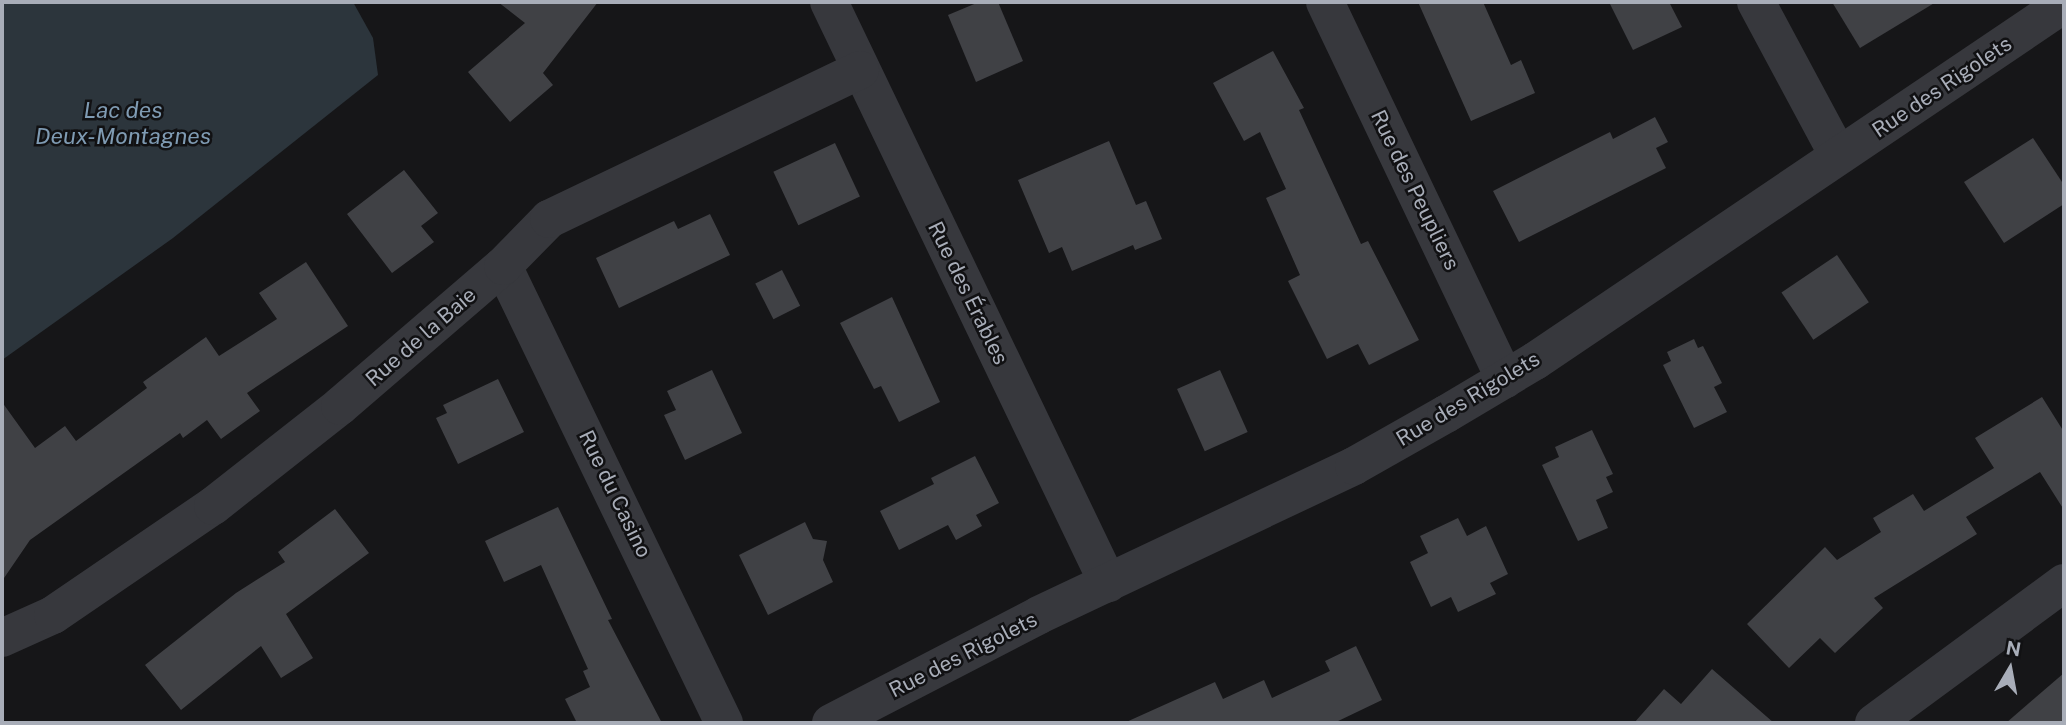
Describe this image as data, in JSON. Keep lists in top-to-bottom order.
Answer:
{
  "streets": {
    "street": [
      "Rue des Rigolets",
      "Rue des Peupliers",
      "Rue des Érables",
      "Rue de la Baie",
      "Rue du Casino"
    ]
  },
  "crossings": [
    ["Rue des Rigolets", "Rue des Peupliers"],
    ["Rue des Rigolets", "Rue des Érables"],
    ["Rue des Érables", "Rue de la Baie"],
    ["Rue de la Baie", "Rue du Casino"]
  ],
  "water": ["Lac des Deux-Montagnes"],
  "north": "top"
}
